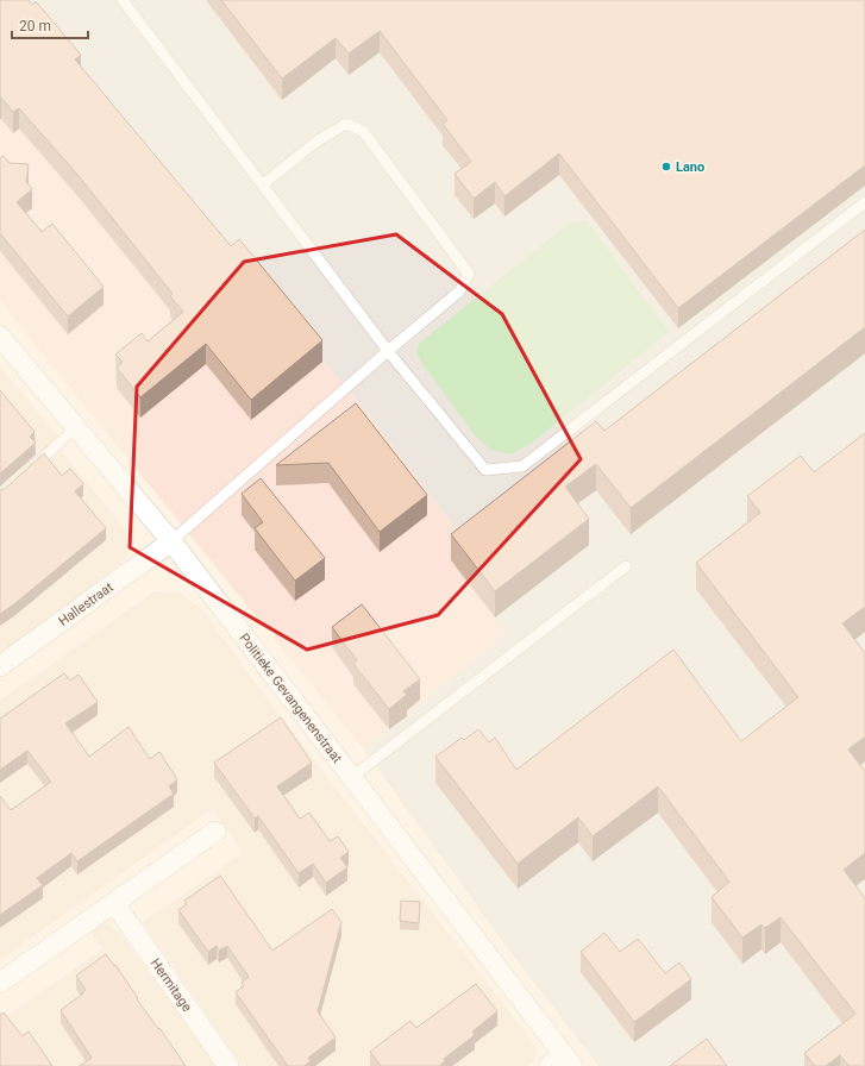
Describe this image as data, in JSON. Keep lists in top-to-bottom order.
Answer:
{
  "streets": {
    "street": ["Hallestraat", "Politieke Gevangenenstraat", "Hermitage"]
  },
  "crossings": [
    ["Hallestraat", "Politieke Gevangenenstraat"]
  ],
  "places": ["Lano"],
  "scale_bar": "20 m"
}
